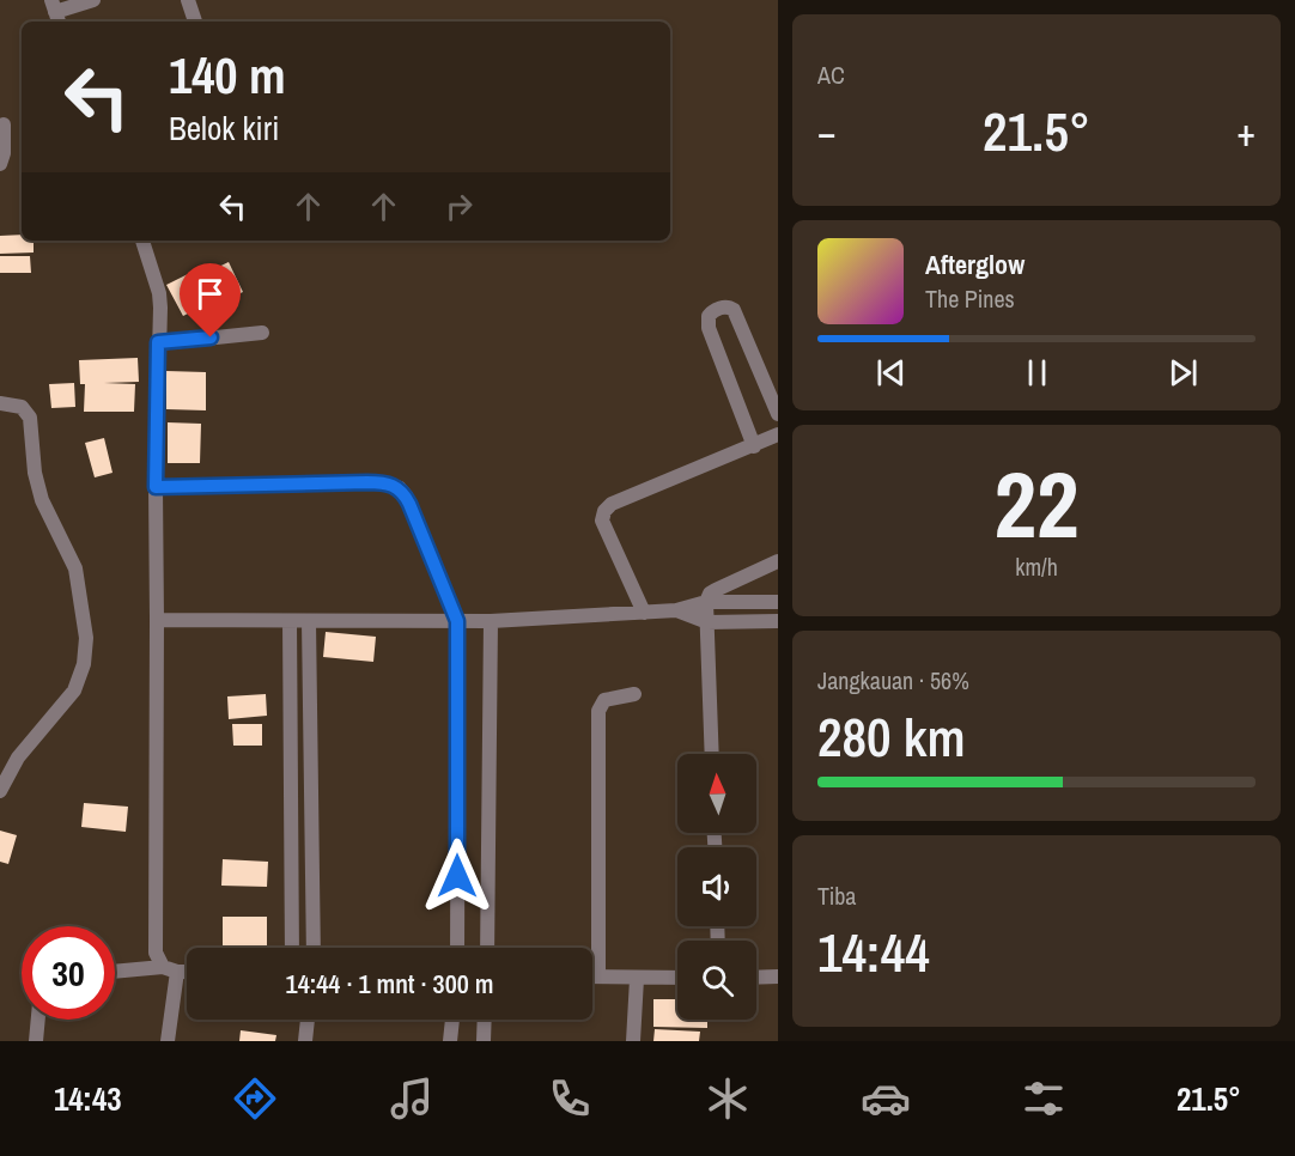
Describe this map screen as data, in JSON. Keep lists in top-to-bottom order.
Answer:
{
  "north": "top",
  "page": {
    "tile": [
      "AC",
      ["22", "km/h"],
      ["Jangkauan · 56%", "280 km"],
      ["Tiba", "14:44"]
    ],
    "turn": ["140 m", "Belok kiri"],
    "heat": ["−", "21.5°", "+"],
    "song": ["Afterglow", "The Pines"],
    "limit": "30",
    "trip": "14:44 · 1 mnt · 300 m",
    "tabs": ["14:43", "21.5°"]
  }
}
